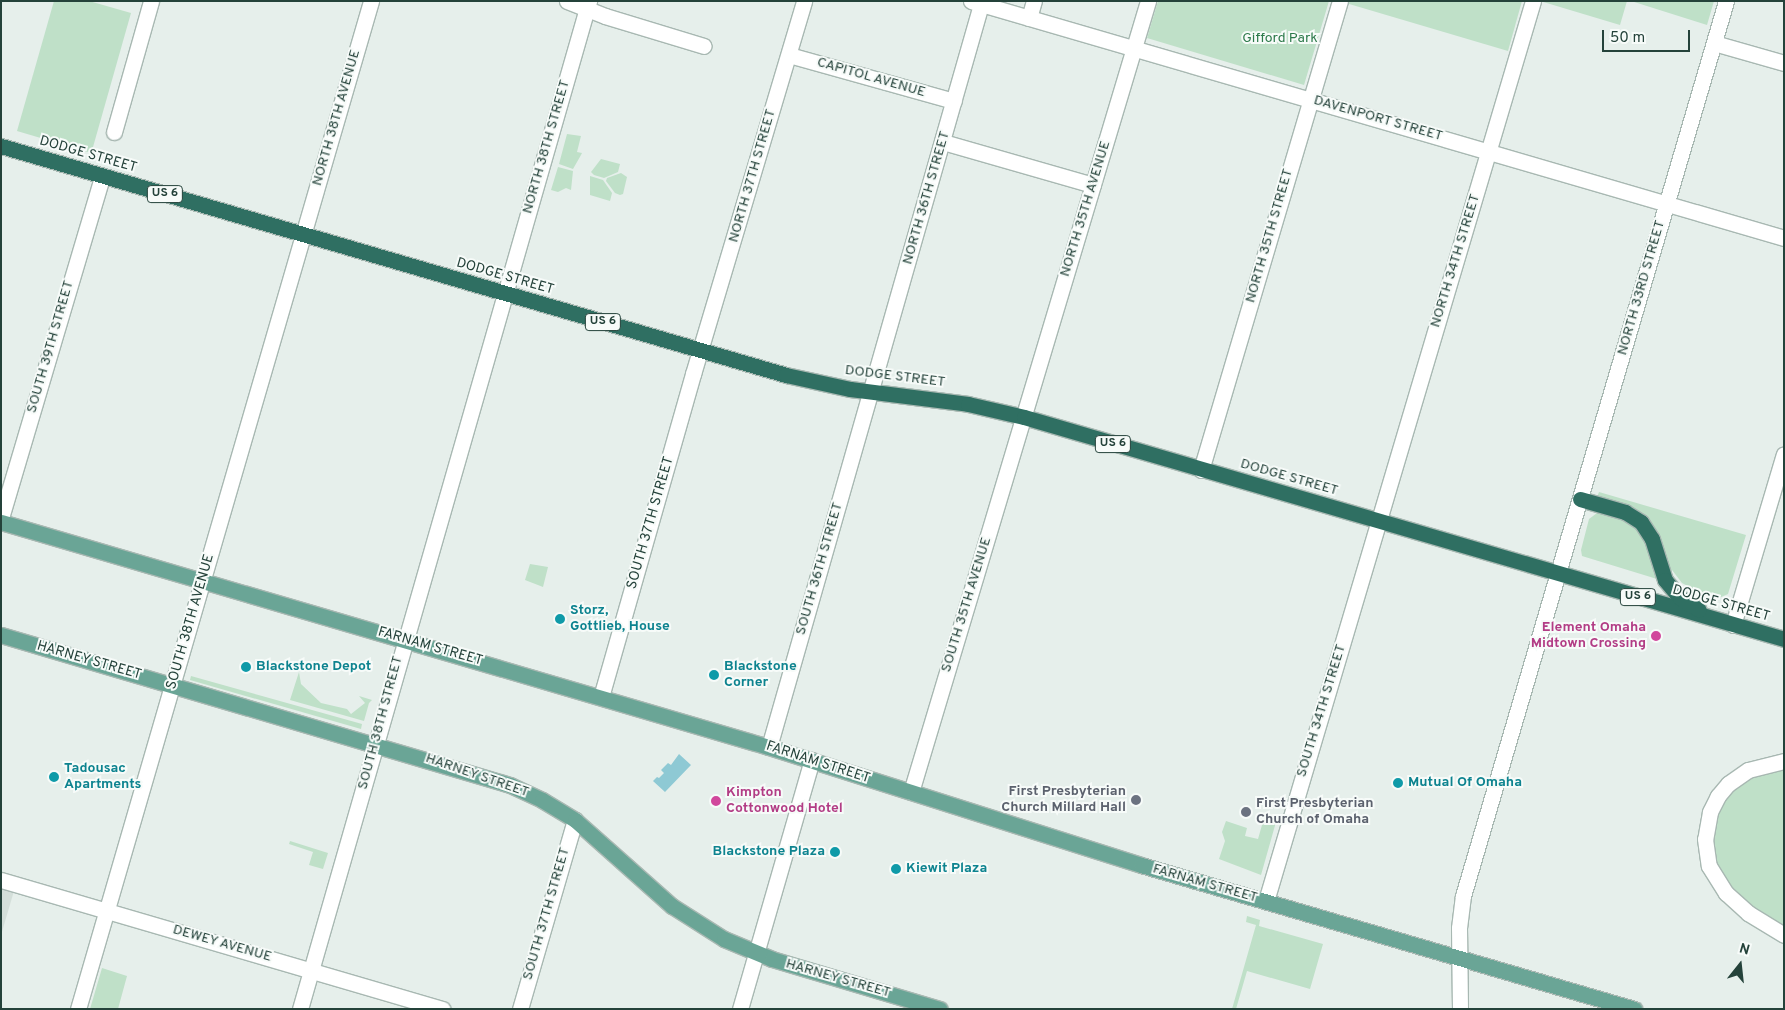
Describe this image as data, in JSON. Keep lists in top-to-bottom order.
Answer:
{
  "streets": {
    "highway": ["DODGE STREET", "US 6"],
    "main road": ["FARNAM STREET", "HARNEY STREET"],
    "street": [
      "CAPITOL AVENUE",
      "NORTH 38TH AVENUE",
      "DAVENPORT STREET",
      "NORTH 38TH STREET",
      "NORTH 37TH STREET",
      "NORTH 36TH STREET",
      "NORTH 35TH AVENUE",
      "NORTH 35TH STREET",
      "NORTH 34TH STREET",
      "NORTH 33RD STREET",
      "SOUTH 39TH STREET",
      "SOUTH 37TH STREET",
      "SOUTH 36TH STREET",
      "SOUTH 35TH AVENUE",
      "SOUTH 38TH AVENUE",
      "SOUTH 34TH STREET",
      "SOUTH 38TH STREET",
      "DEWEY AVENUE"
    ]
  },
  "crossings": [
    ["CAPITOL AVENUE", "NORTH 37TH STREET"],
    ["CAPITOL AVENUE", "NORTH 36TH STREET"],
    ["NORTH 38TH AVENUE", "DODGE STREET"],
    ["NORTH 38TH AVENUE", "SOUTH 38TH AVENUE"],
    ["DAVENPORT STREET", "NORTH 36TH STREET"],
    ["DAVENPORT STREET", "NORTH 35TH AVENUE"],
    ["DAVENPORT STREET", "NORTH 35TH STREET"],
    ["DAVENPORT STREET", "NORTH 34TH STREET"],
    ["DAVENPORT STREET", "NORTH 33RD STREET"],
    ["NORTH 38TH STREET", "DODGE STREET"],
    ["NORTH 38TH STREET", "SOUTH 38TH STREET"],
    ["DODGE STREET", "NORTH 37TH STREET"],
    ["DODGE STREET", "NORTH 36TH STREET"],
    ["DODGE STREET", "NORTH 35TH AVENUE"],
    ["DODGE STREET", "NORTH 35TH STREET"],
    ["DODGE STREET", "NORTH 34TH STREET"],
    ["DODGE STREET", "NORTH 33RD STREET"],
    ["DODGE STREET", "SOUTH 39TH STREET"],
    ["DODGE STREET", "SOUTH 37TH STREET"],
    ["DODGE STREET", "SOUTH 36TH STREET"],
    ["DODGE STREET", "SOUTH 35TH AVENUE"],
    ["DODGE STREET", "SOUTH 38TH AVENUE"],
    ["DODGE STREET", "SOUTH 34TH STREET"],
    ["DODGE STREET", "SOUTH 38TH STREET"],
    ["NORTH 37TH STREET", "SOUTH 37TH STREET"],
    ["NORTH 36TH STREET", "SOUTH 36TH STREET"],
    ["NORTH 35TH AVENUE", "SOUTH 35TH AVENUE"],
    ["NORTH 34TH STREET", "SOUTH 34TH STREET"],
    ["NORTH 33RD STREET", "FARNAM STREET"],
    ["SOUTH 37TH STREET", "FARNAM STREET"],
    ["SOUTH 37TH STREET", "HARNEY STREET"],
    ["SOUTH 36TH STREET", "FARNAM STREET"],
    ["SOUTH 35TH AVENUE", "FARNAM STREET"],
    ["SOUTH 38TH AVENUE", "FARNAM STREET"],
    ["SOUTH 38TH AVENUE", "HARNEY STREET"],
    ["SOUTH 38TH AVENUE", "DEWEY AVENUE"],
    ["FARNAM STREET", "SOUTH 34TH STREET"],
    ["FARNAM STREET", "SOUTH 38TH STREET"],
    ["HARNEY STREET", "SOUTH 38TH STREET"],
    ["SOUTH 38TH STREET", "DEWEY AVENUE"]
  ],
  "parks": ["Gifford Park"],
  "places": [
    "Storz, Gottlieb, House",
    "Element Omaha Midtown Crossing",
    "Blackstone Depot",
    "Blackstone Corner",
    "Tadousac Apartments",
    "Mutual Of Omaha",
    "First Presbyterian Church Millard Hall",
    "Kimpton Cottonwood Hotel",
    "First Presbyterian Church of Omaha",
    "Blackstone Plaza",
    "Kiewit Plaza"
  ],
  "scale_bar": "50 m",
  "north": "top"
}
